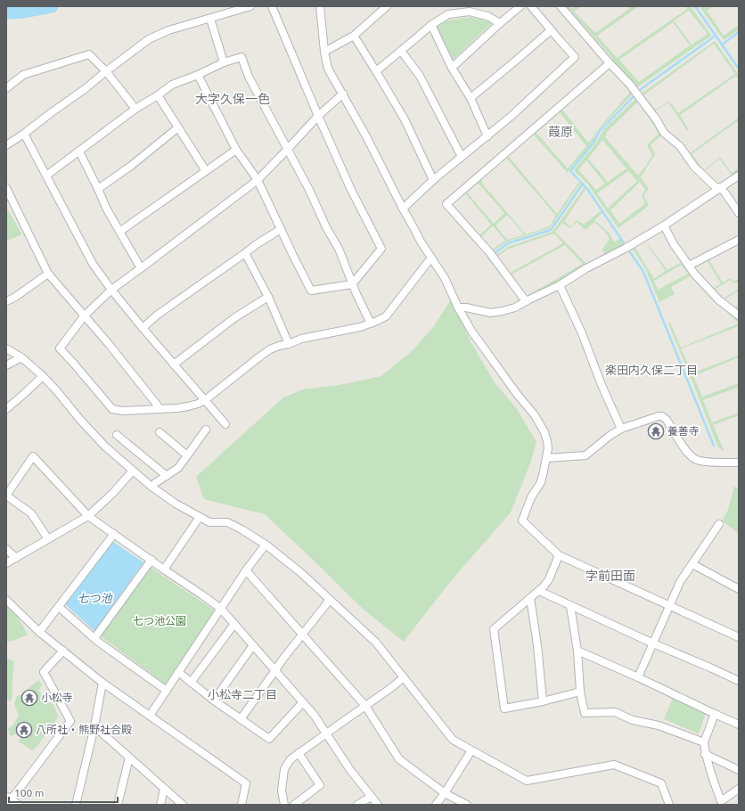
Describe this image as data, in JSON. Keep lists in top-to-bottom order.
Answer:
{
  "districts": [
    "大字久保一色",
    "葭原",
    "楽田内久保二丁目",
    "字前田面",
    "小松寺二丁目"
  ],
  "water": ["七つ池"],
  "parks": ["七つ池公園"],
  "places": {
    "temple": ["養善寺", "小松寺", "八所社・熊野社合殿"]
  },
  "scale_bar": "100 m"
}
